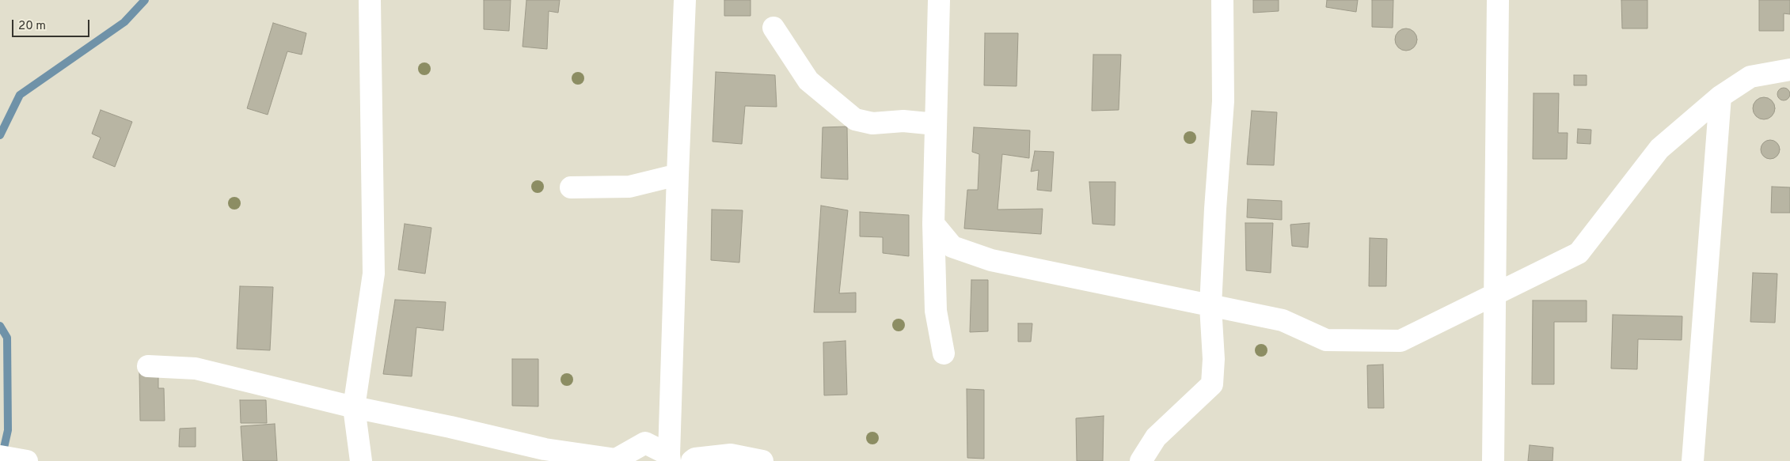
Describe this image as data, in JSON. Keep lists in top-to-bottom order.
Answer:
{
  "scale_bar": "20 m"
}
